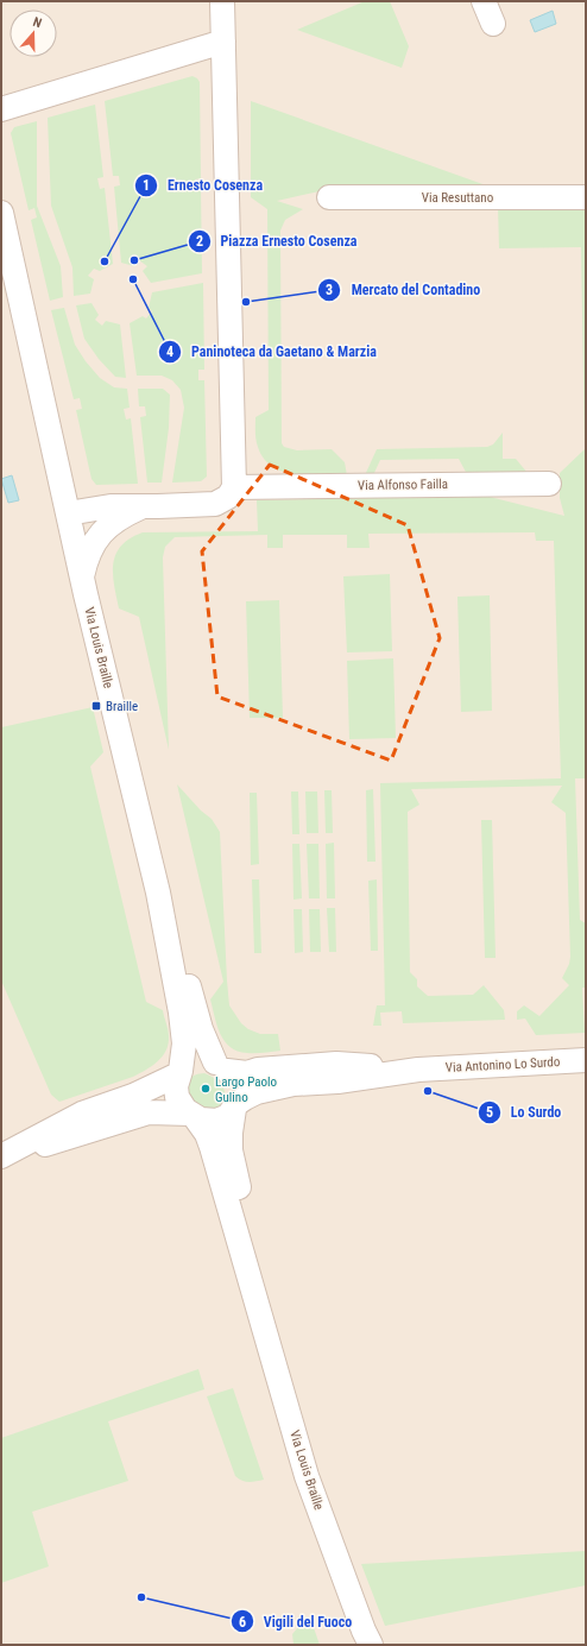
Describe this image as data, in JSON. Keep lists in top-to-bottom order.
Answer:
{
  "streets": {
    "street": [
      "Via Resuttano",
      "Via Alfonso Failla",
      "Via Louis Braille",
      "Via Antonino Lo Surdo"
    ]
  },
  "places": {
    "other": [
      "Piazza Ernesto Cosenza",
      "Ernesto Cosenza",
      "Paninoteca da Gaetano & Marzia",
      "Mercato del Contadino",
      "Largo Paolo Gulino",
      "Lo Surdo",
      "Vigili del Fuoco"
    ],
    "transit": ["Braille"]
  },
  "north": "top"
}
